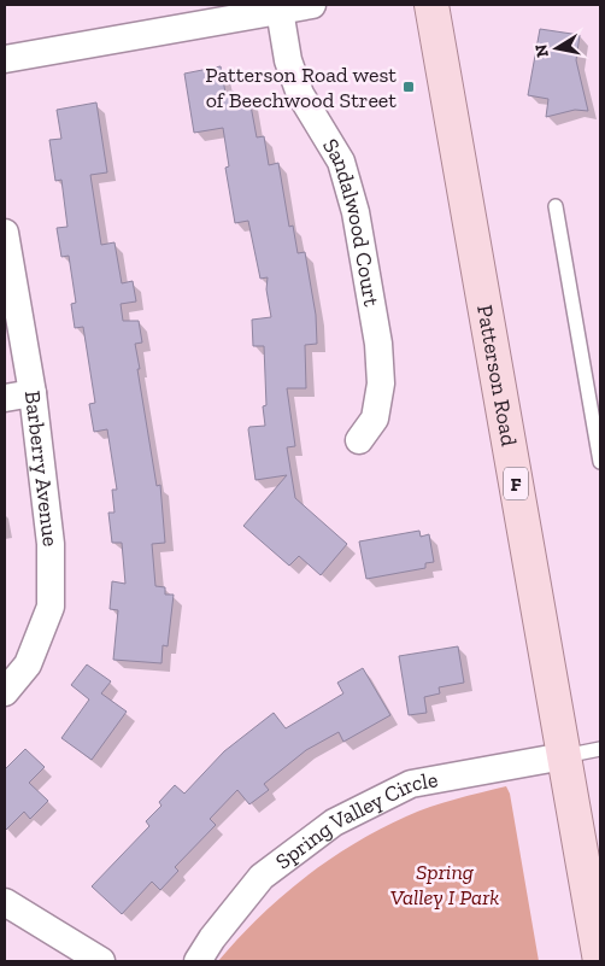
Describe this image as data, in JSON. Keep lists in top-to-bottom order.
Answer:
{
  "streets": {
    "main road": ["Patterson Road", "F"],
    "street": ["Sandalwood Court", "Barberry Avenue", "Spring Valley Circle"]
  },
  "crossings": [
    ["Patterson Road", "Spring Valley Circle"]
  ],
  "parks": ["Spring Valley I Park"],
  "places": {
    "transit": ["Patterson Road west of Beechwood Street"]
  },
  "north": "left"
}
